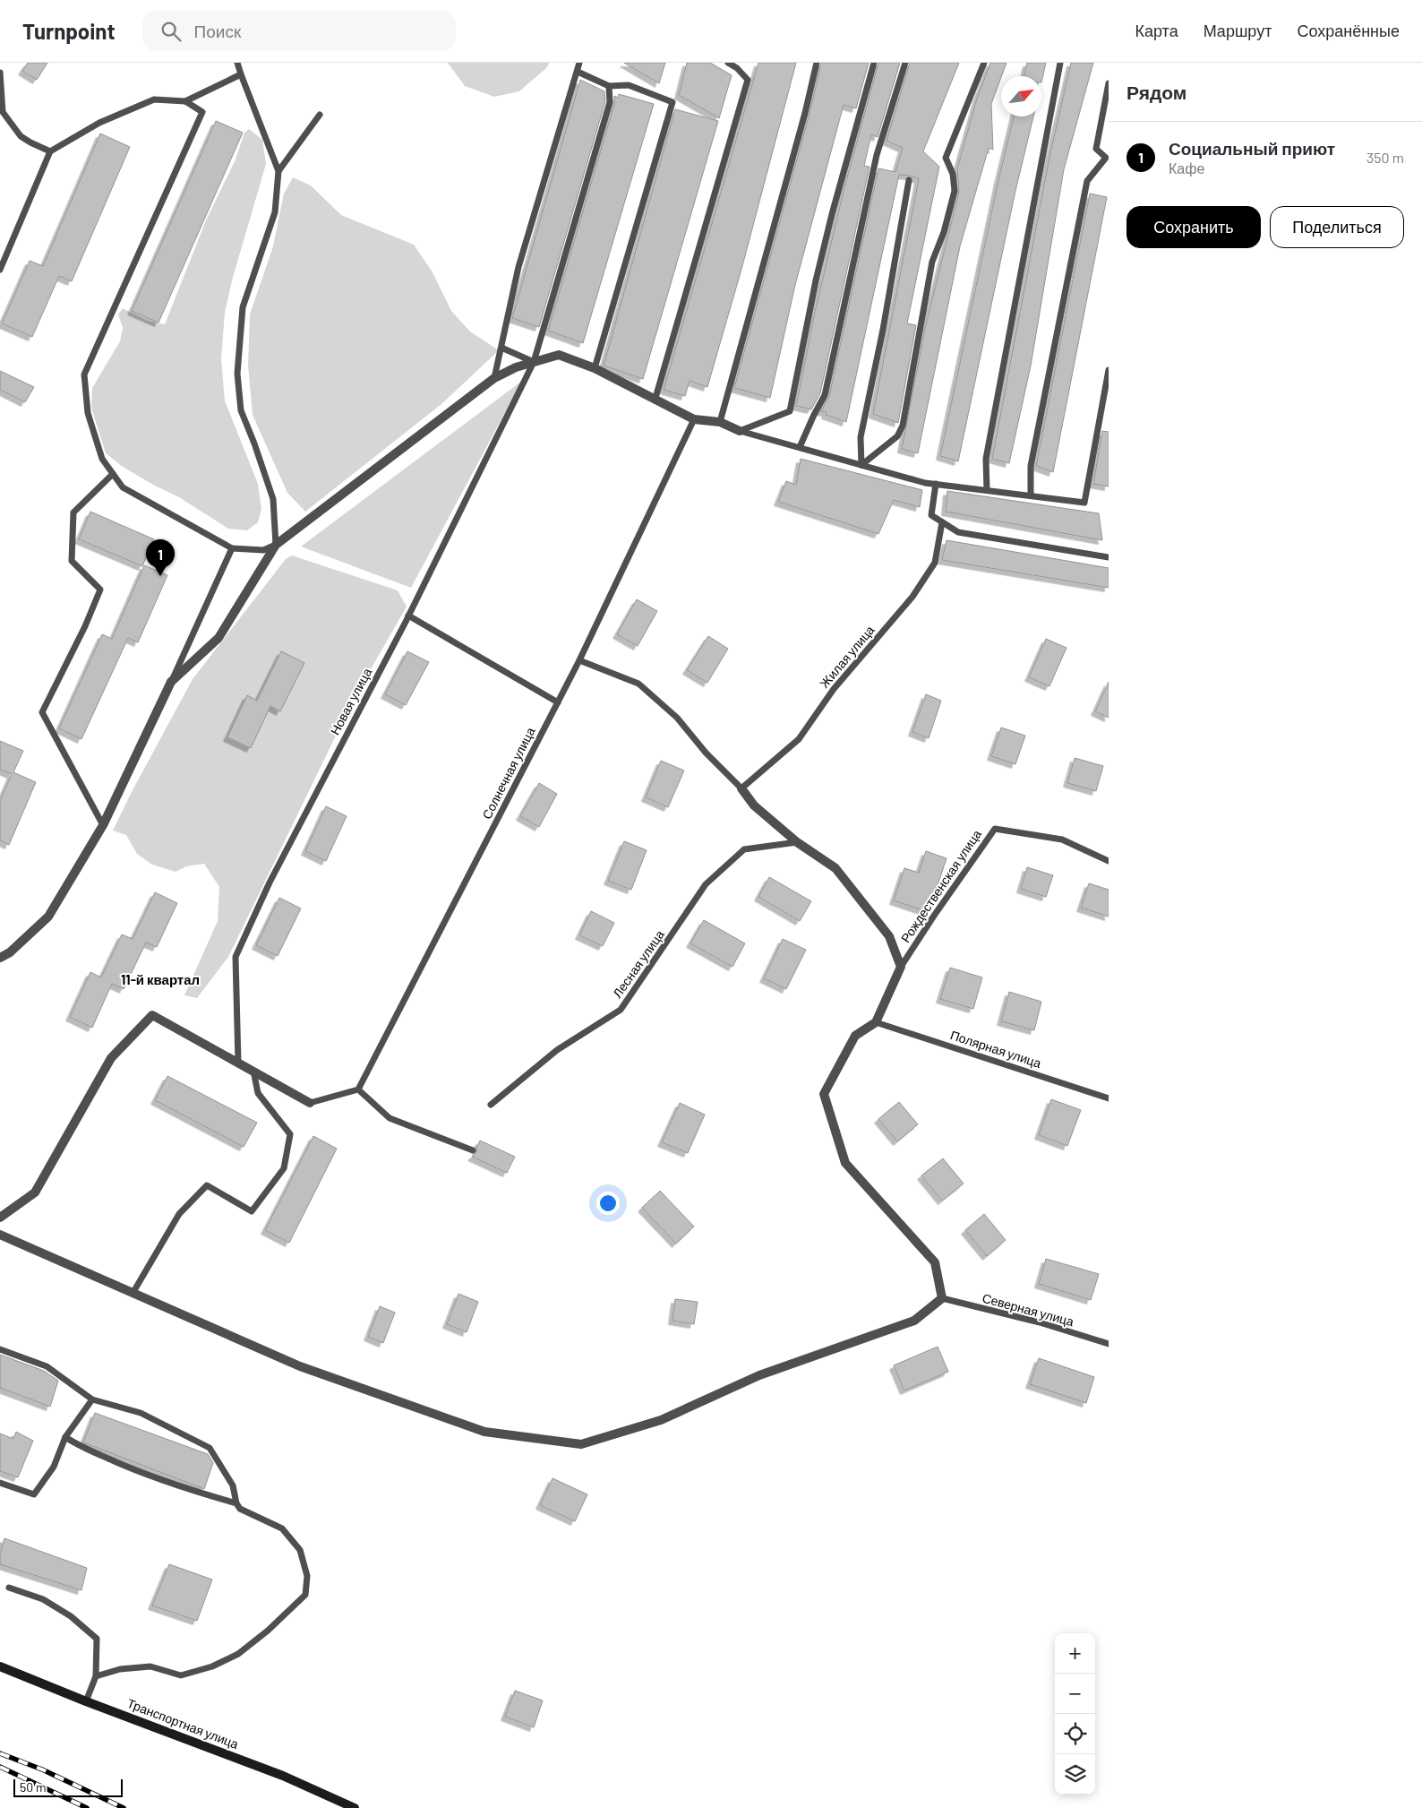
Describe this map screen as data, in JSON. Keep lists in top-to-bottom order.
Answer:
{
  "streets": {
    "main road": ["Транспортная улица"],
    "lane": [
      "Жилая улица",
      "Новая улица",
      "Солнечная улица",
      "Рождественская улица",
      "Лесная улица",
      "Полярная улица",
      "Северная улица"
    ]
  },
  "districts": ["11-й квартал"],
  "scale_bar": "50 m",
  "north": "top right",
  "page": {
    "header": "Turnpoint",
    "search": "Поиск",
    "nav": ["Карта", "Маршрут", "Сохранённые"],
    "heading": "Рядом",
    "list": [
      {
        "mark": "1",
        "name": "Социальный приют",
        "note": "Кафе",
        "value": "350 m"
      }
    ],
    "buttons": ["Сохранить", "Поделиться"],
    "pins": "1",
    "map_buttons": ["+", "−"],
    "scale": "50 m"
  }
}
